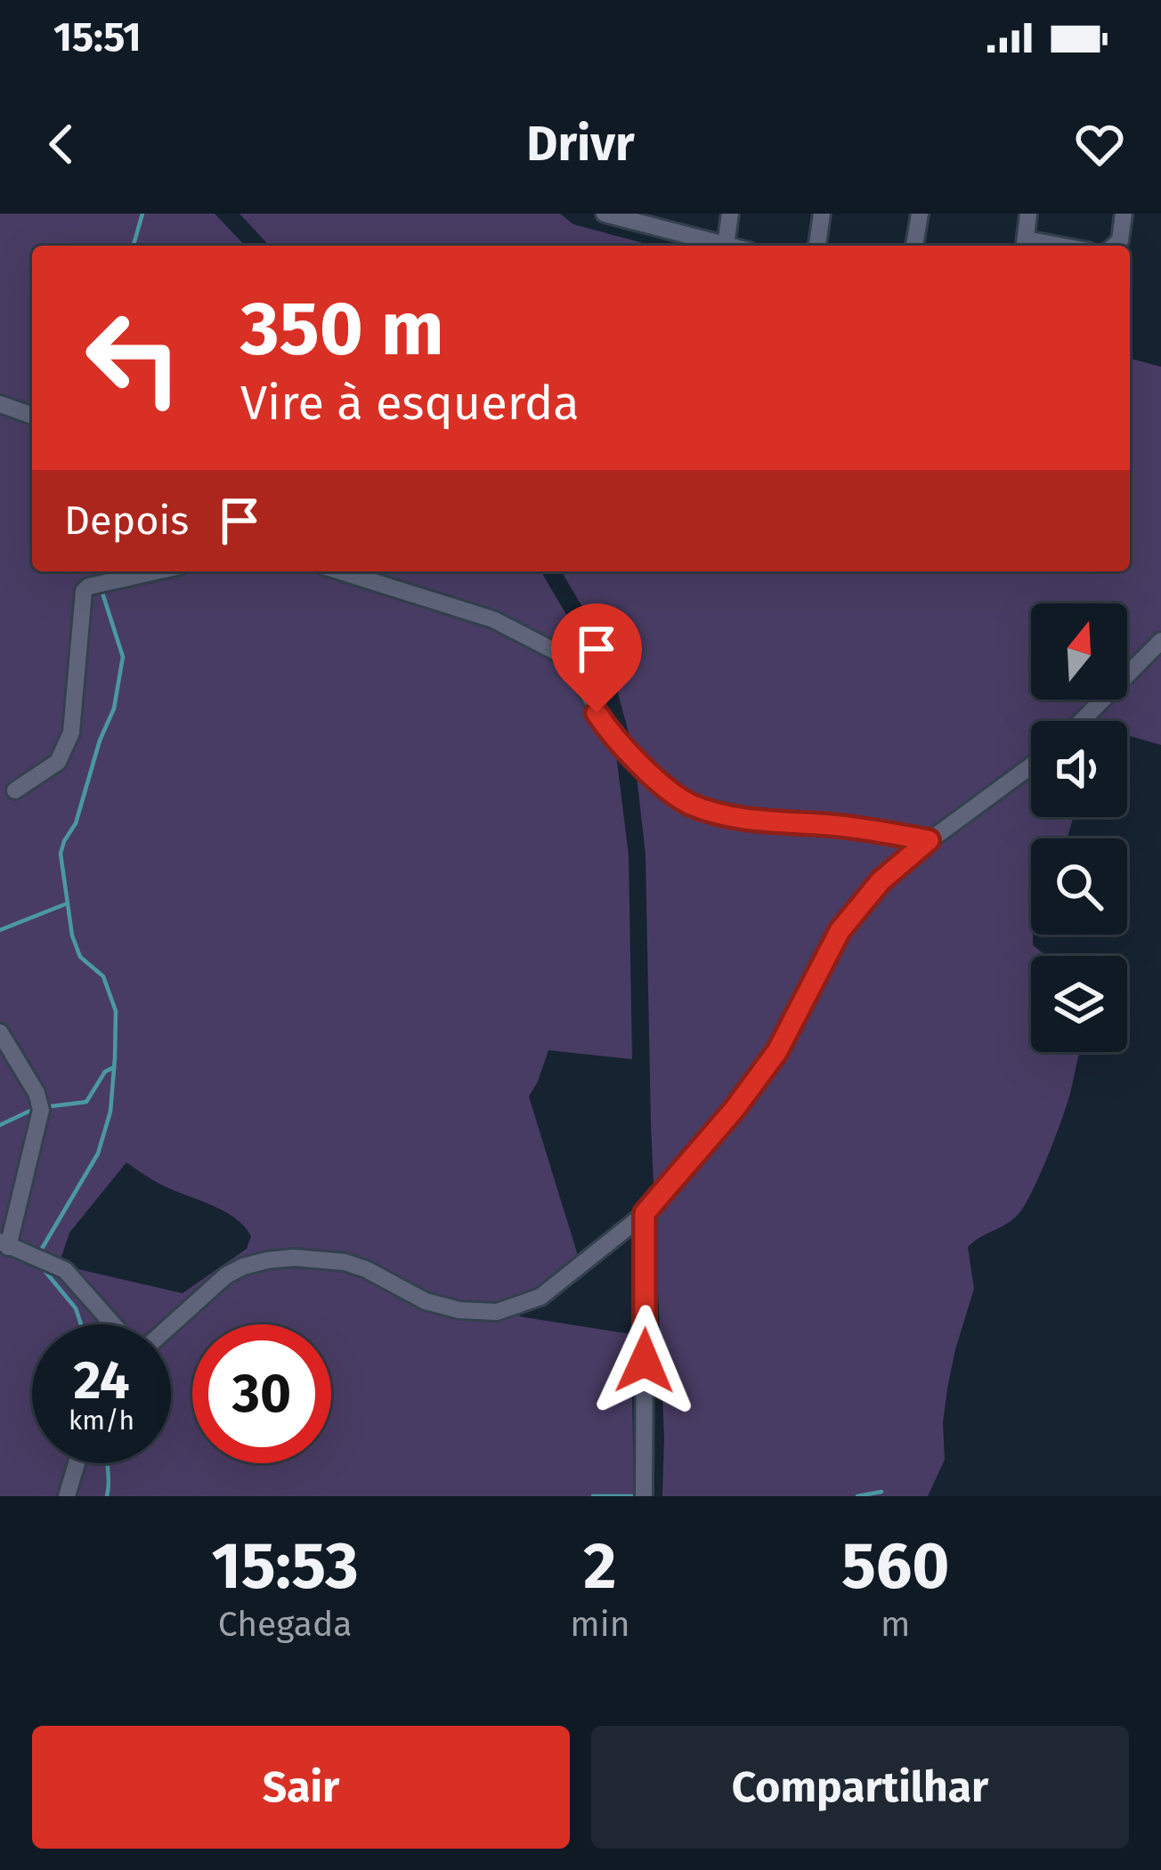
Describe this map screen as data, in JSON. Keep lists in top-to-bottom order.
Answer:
{
  "north": "top",
  "page": {
    "status": "15:51",
    "header": "Drivr",
    "turn": ["350 m", "Vire à esquerda"],
    "then": "Depois",
    "speed": "24 km/h",
    "limit": "30",
    "eta": [
      "15:53",
      "Chegada",
      "2",
      "min",
      "560",
      "m"
    ],
    "buttons": ["Sair", "Compartilhar"]
  }
}
